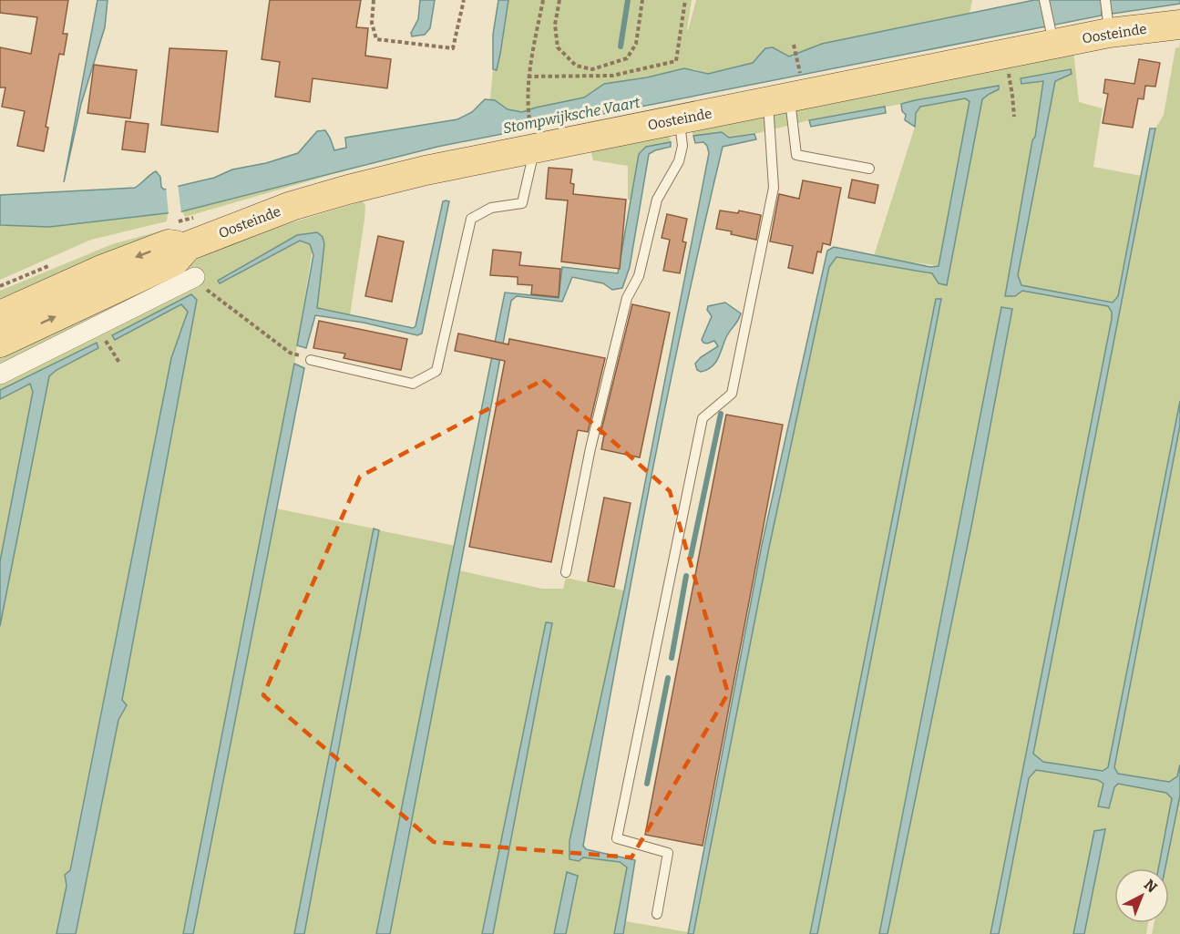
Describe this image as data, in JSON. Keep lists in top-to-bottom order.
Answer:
{
  "streets": {
    "main road": ["Oosteinde"]
  },
  "water": ["Stompwijksche Vaart"],
  "north": "top right"
}
